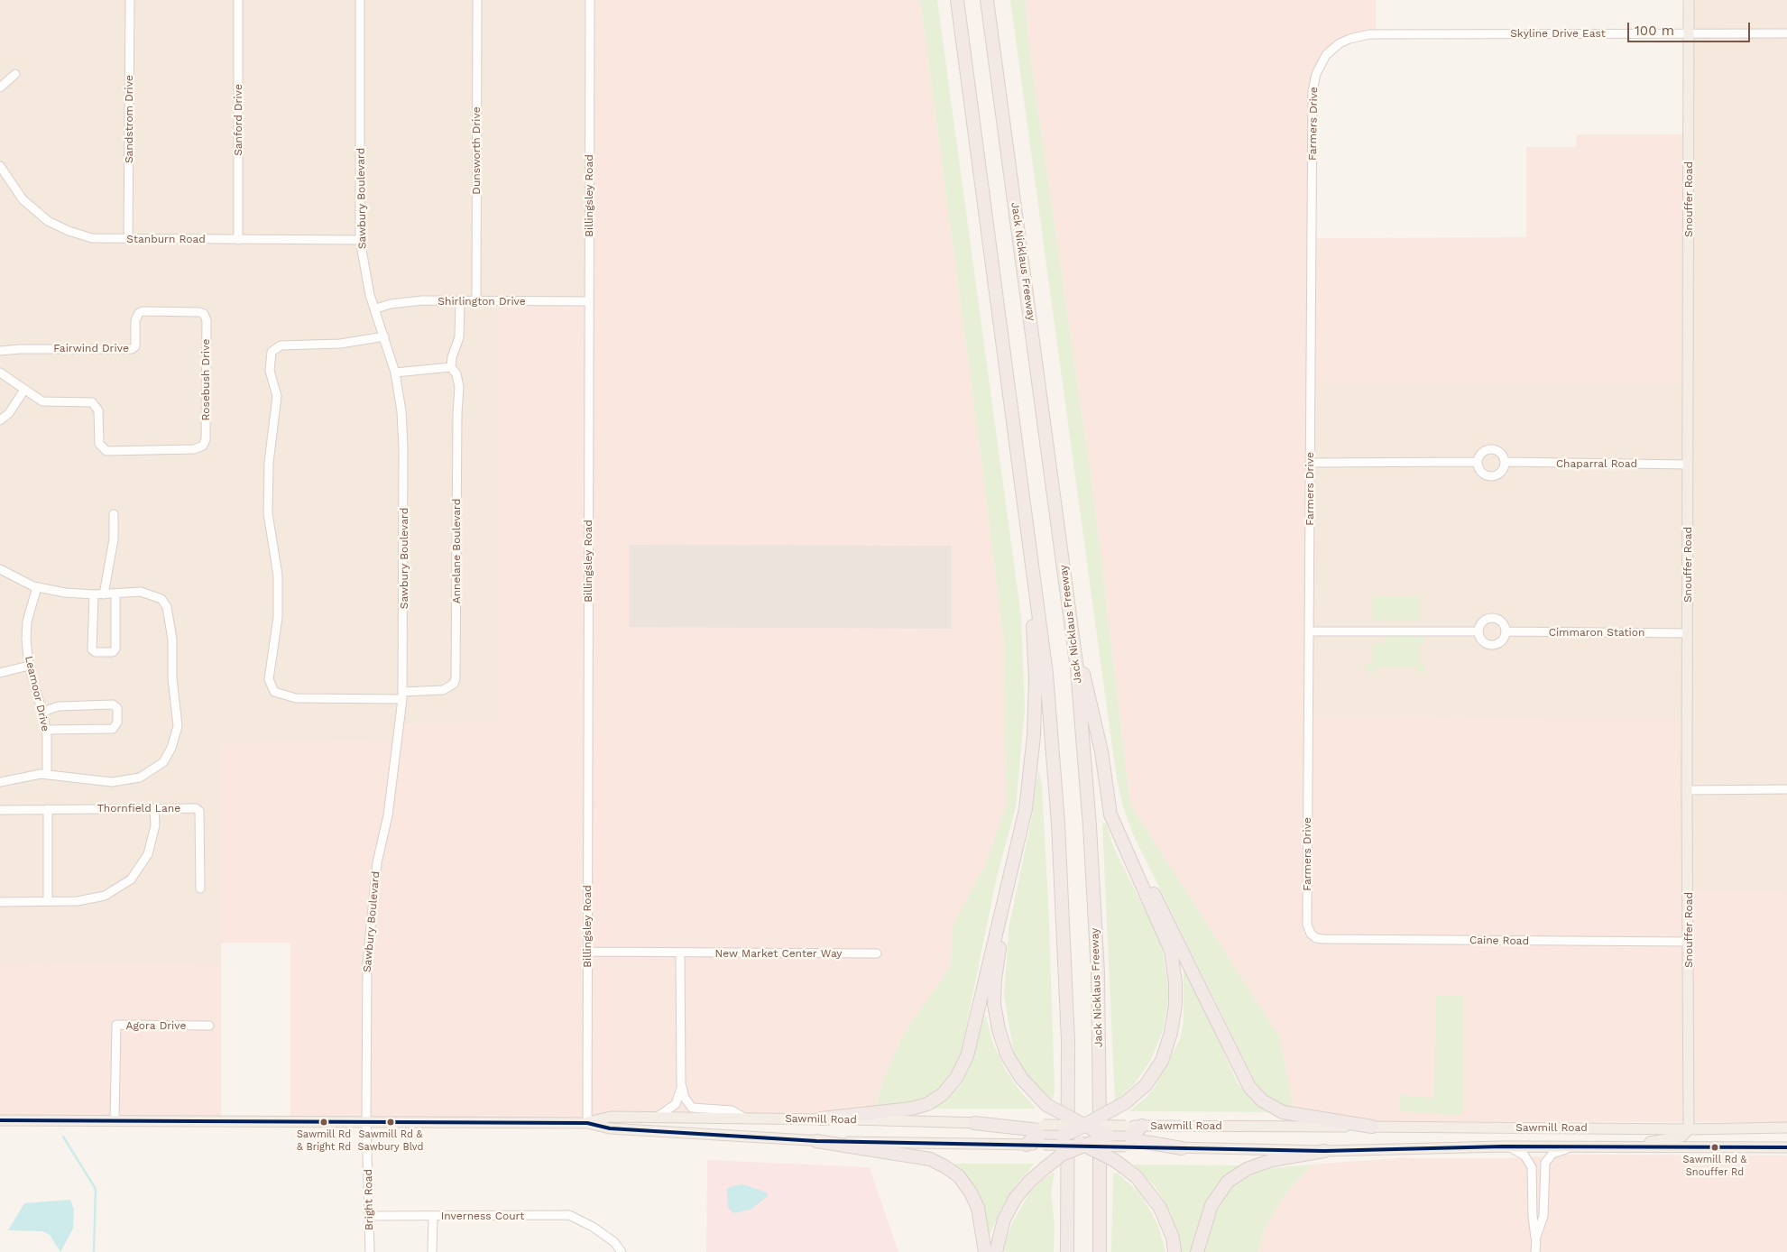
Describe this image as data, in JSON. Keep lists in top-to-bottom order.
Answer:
{
  "streets": {
    "highway": ["Jack Nicklaus Freeway"],
    "main road": ["Snouffer Road", "Sawmill Road"],
    "street": [
      "Skyline Drive East",
      "Sandstrom Drive",
      "Sanford Drive",
      "Farmers Drive",
      "Dunsworth Drive",
      "Billingsley Road",
      "Sawbury Boulevard",
      "Stanburn Road",
      "Shirlington Drive",
      "Fairwind Drive",
      "Rosebush Drive",
      "Chaparral Road",
      "Annelane Boulevard",
      "Cimmaron Station",
      "Leamoor Drive",
      "Thornfield Lane",
      "Caine Road",
      "New Market Center Way",
      "Agora Drive",
      "Bright Road",
      "Inverness Court"
    ]
  },
  "crossings": [
    ["Skyline Drive East", "Farmers Drive"],
    ["Skyline Drive East", "Snouffer Road"],
    ["Sandstrom Drive", "Stanburn Road"],
    ["Sanford Drive", "Stanburn Road"],
    ["Farmers Drive", "Caine Road"],
    ["Dunsworth Drive", "Shirlington Drive"],
    ["Billingsley Road", "Shirlington Drive"],
    ["Billingsley Road", "New Market Center Way"],
    ["Billingsley Road", "Sawmill Road"],
    ["Sawbury Boulevard", "Stanburn Road"],
    ["Sawbury Boulevard", "Shirlington Drive"],
    ["Sawbury Boulevard", "Annelane Boulevard"],
    ["Sawbury Boulevard", "Sawmill Road"],
    ["Sawbury Boulevard", "Bright Road"],
    ["Snouffer Road", "Chaparral Road"],
    ["Snouffer Road", "Cimmaron Station"],
    ["Snouffer Road", "Caine Road"],
    ["Snouffer Road", "Sawmill Road"],
    ["Fairwind Drive", "Rosebush Drive"],
    ["Agora Drive", "Sawmill Road"],
    ["Sawmill Road", "Bright Road"],
    ["Bright Road", "Inverness Court"]
  ],
  "places": ["Sawmill Rd & Bright Rd", "Sawmill Rd & Sawbury Blvd", "Sawmill Rd & Snouffer Rd"],
  "scale_bar": "100 m"
}
